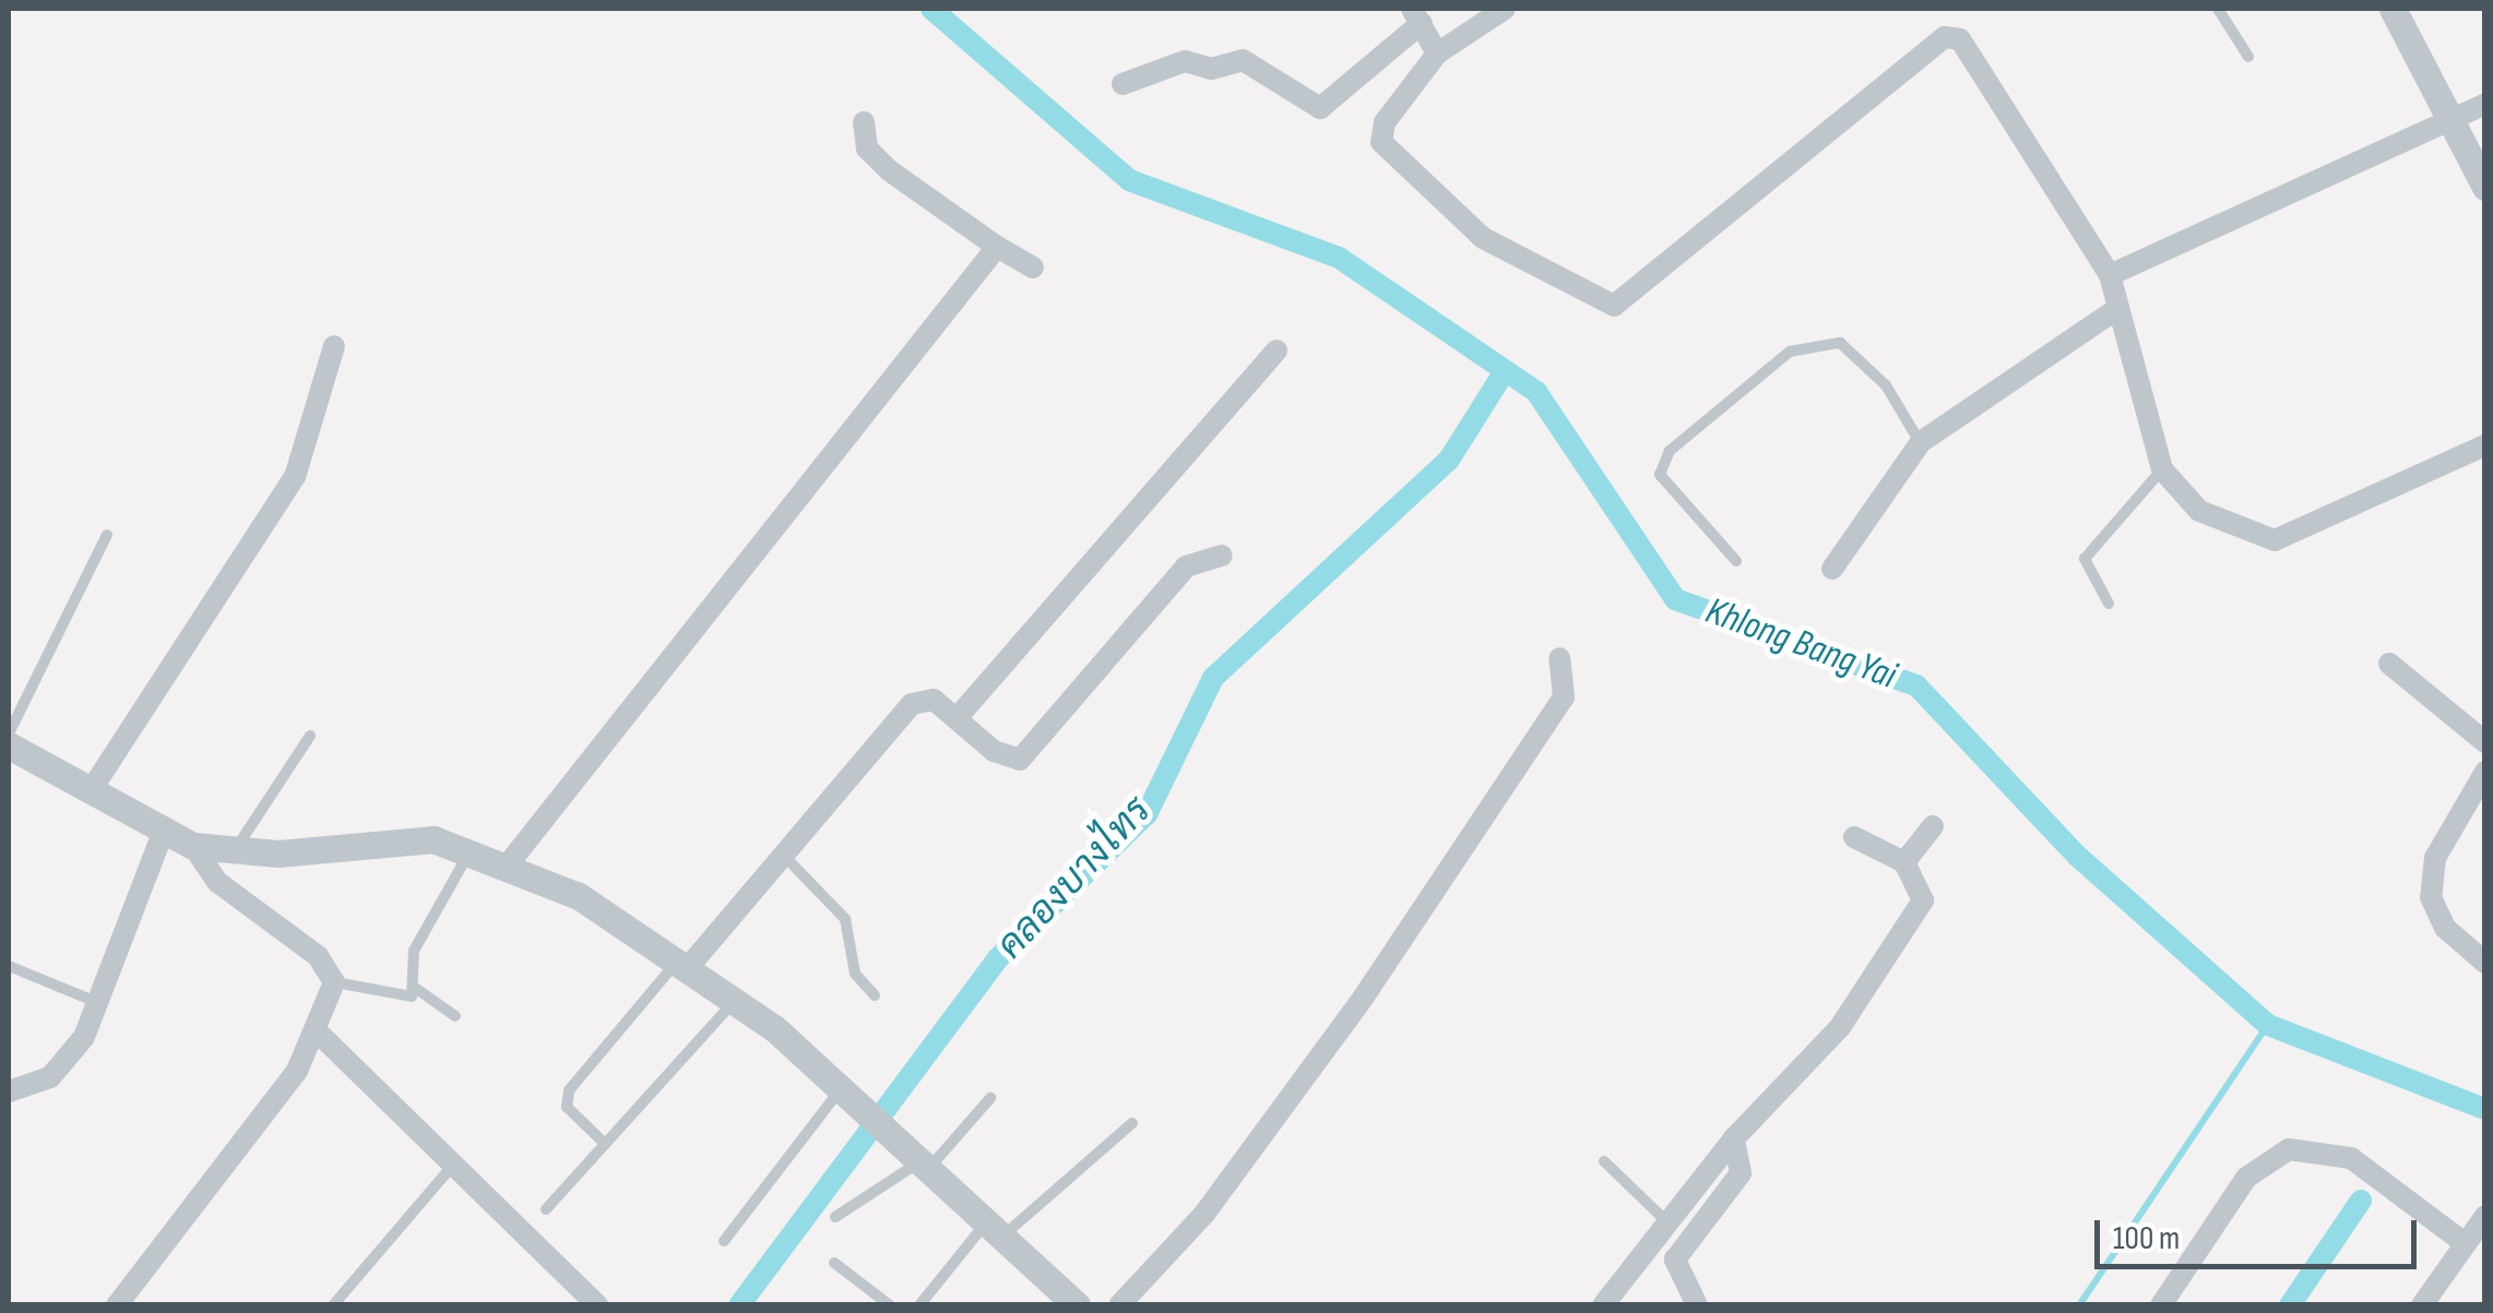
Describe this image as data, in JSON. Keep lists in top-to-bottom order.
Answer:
{
  "water": ["Khlong Bang Yai", "คลองบางไทร"],
  "scale_bar": "100 m"
}
